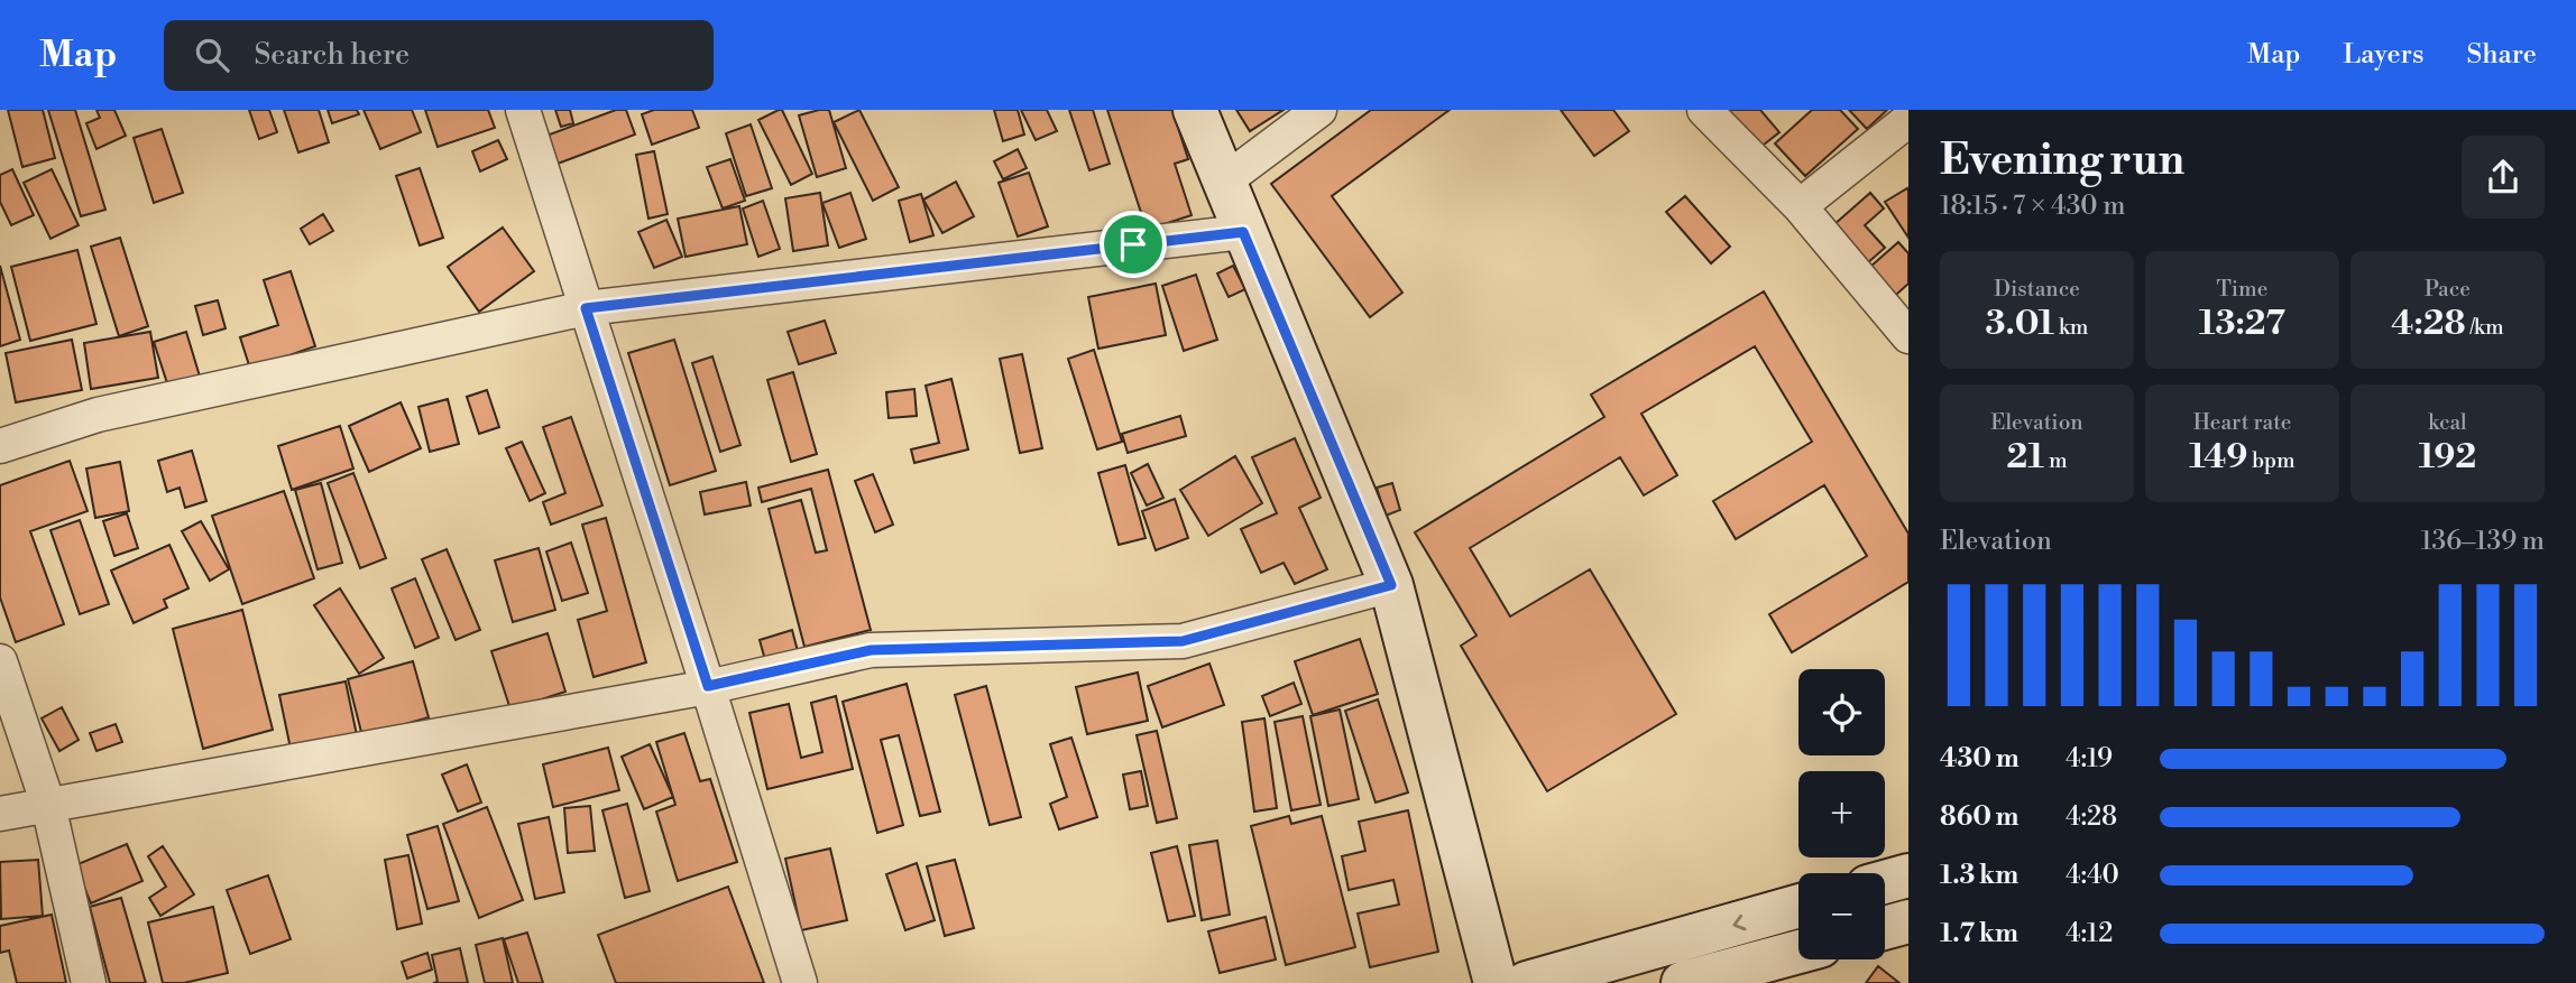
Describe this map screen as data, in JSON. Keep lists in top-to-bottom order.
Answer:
{
  "page": {
    "header": "Map",
    "search": "Search here",
    "nav": ["Map", "Layers", "Share"],
    "heading": ["Evening run", "18:15 · 7 × 430 m"],
    "stats": [
      ["Distance", "3.01 km"],
      ["Time", "13:27"],
      ["Pace", "4:28 /km"],
      ["Elevation", "21 m"],
      ["Heart rate", "149 bpm"],
      ["kcal", "192"]
    ],
    "chart": ["Elevation", "136–139 m"],
    "map_buttons": ["+", "−"],
    "list": [
      {
        "name": "430 m",
        "note": "4:19"
      },
      {
        "name": "860 m",
        "note": "4:28"
      },
      {
        "name": "1.3 km",
        "note": "4:40"
      },
      {
        "name": "1.7 km",
        "note": "4:12"
      }
    ]
  }
}
